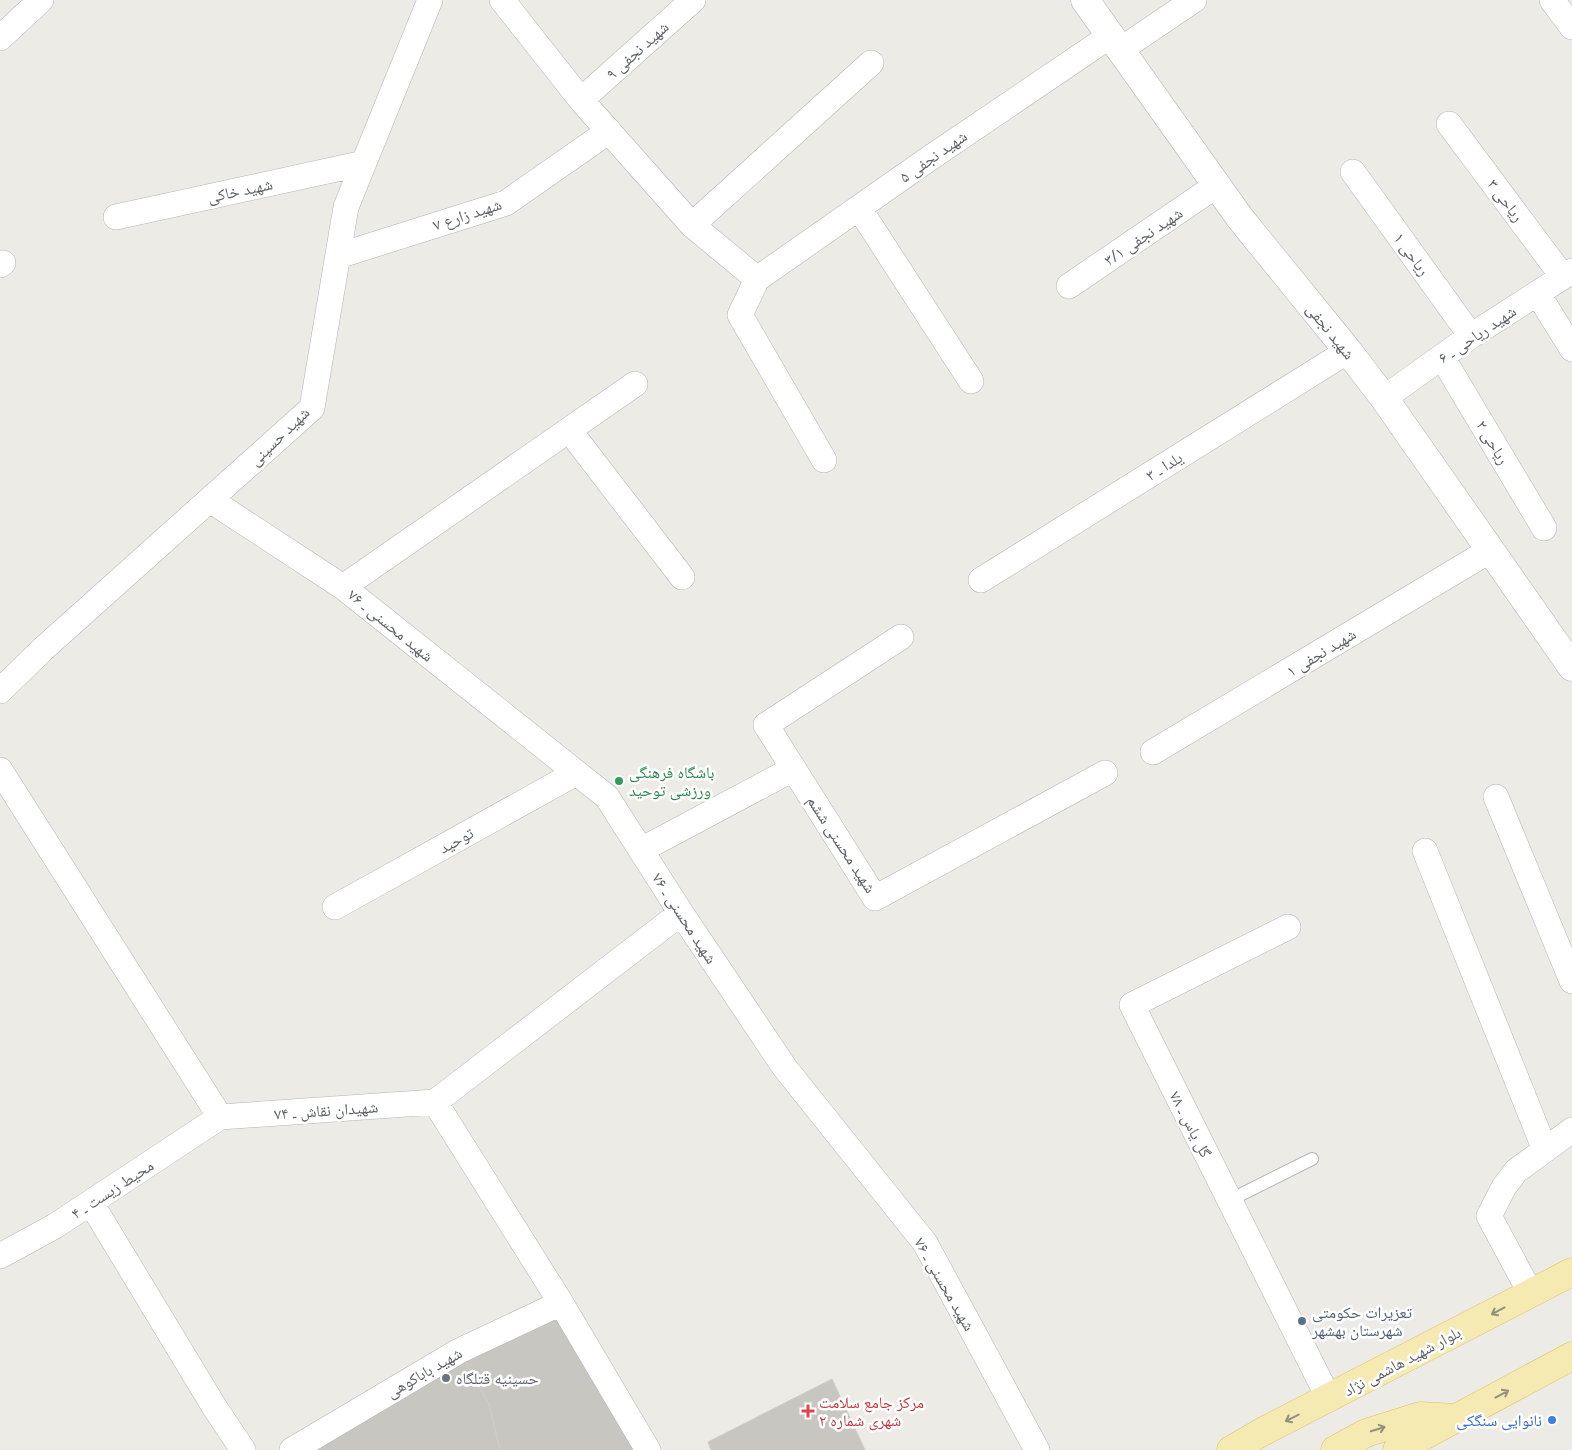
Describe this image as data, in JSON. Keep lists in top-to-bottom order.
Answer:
{
  "streets": {
    "main road": ["بلوار شهید هاشمی نژاد"],
    "street": [
      "شهید نجفی ۹",
      "شهید نجفی ۵",
      "شهید خاکی",
      "ریاحی ۳",
      "شهید زارع ۷",
      "شهید نجفی ۳/۱",
      "ریاحی ۱",
      "شهید نجفی",
      "شهید ریاحی ـ ۶",
      "شهید حسینی",
      "ریاحی ۲",
      "یلدا ـ ۳",
      "شهید محسنی ـ ۷۶",
      "شهید نجفی ۱",
      "توحید",
      "شهید محسنی ششم",
      "شهیدان نقاش ـ ۷۴",
      "گل یاس ـ ۷۸",
      "محیط زیست ـ ۴",
      "شهید باباکوهی"
    ]
  },
  "crossings": [
    ["شهید نجفی ۵", "شهید نجفی"],
    ["شهید خاکی", "شهید حسینی"],
    ["ریاحی ۳", "شهید ریاحی ـ ۶"],
    ["شهید زارع ۷", "شهید حسینی"],
    ["شهید نجفی ۳/۱", "شهید نجفی"],
    ["ریاحی ۱", "شهید ریاحی ـ ۶"],
    ["شهید نجفی", "شهید ریاحی ـ ۶"],
    ["شهید نجفی", "یلدا ـ ۳"],
    ["شهید نجفی", "شهید نجفی ۱"],
    ["شهید ریاحی ـ ۶", "ریاحی ۲"],
    ["شهید حسینی", "شهید محسنی ـ ۷۶"],
    ["شهید محسنی ـ ۷۶", "توحید"],
    ["شهیدان نقاش ـ ۷۴", "محیط زیست ـ ۴"],
    ["گل یاس ـ ۷۸", "بلوار شهید هاشمی نژاد"]
  ],
  "places": {
    "other": [
      "باشگاه فرهنگی ورزشی توحید",
      "تعزیرات حکومتی شهرستان بهشهر",
      "حسینیه قتلگاه",
      "نانوایی سنگکی"
    ],
    "health": ["مرکز جامع سلامت شهری شماره ۲"]
  }
}
